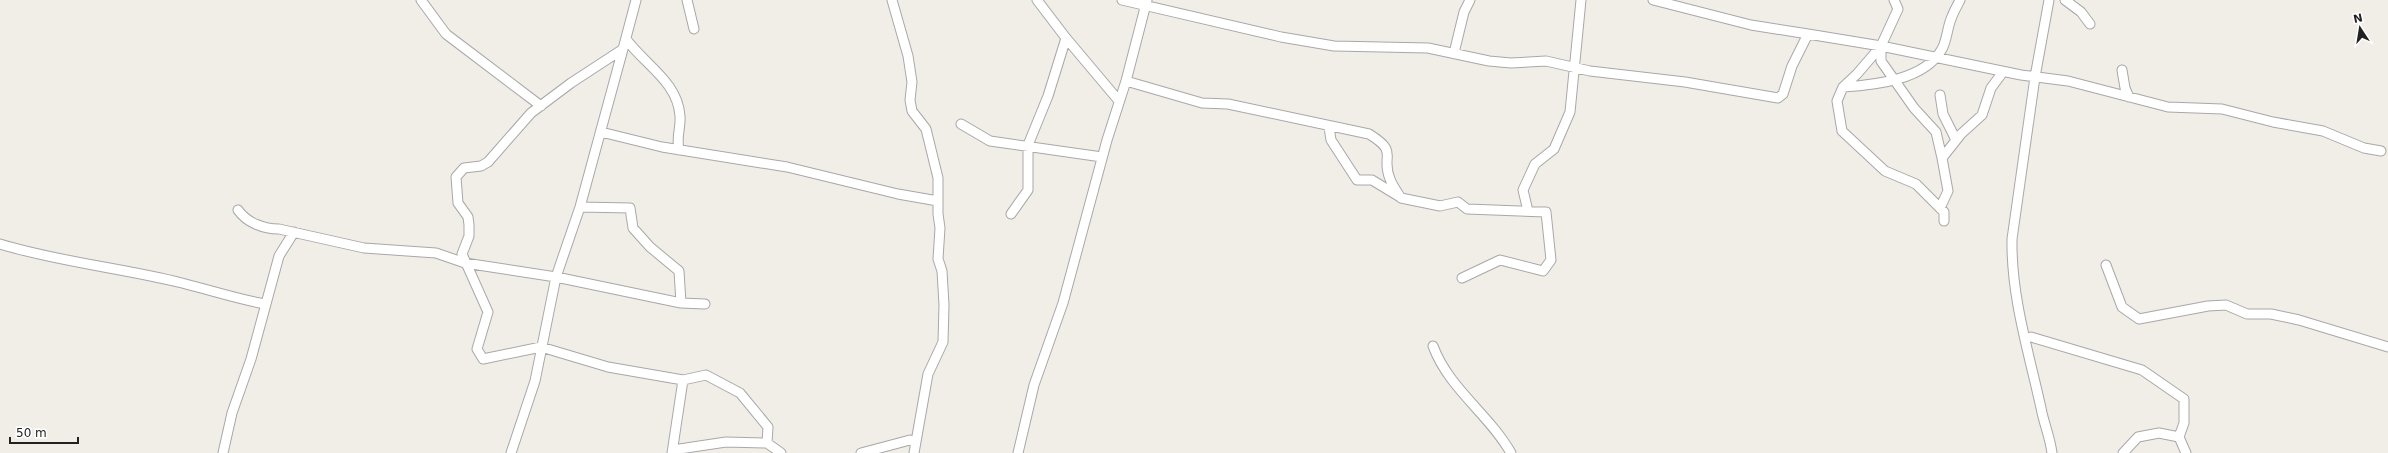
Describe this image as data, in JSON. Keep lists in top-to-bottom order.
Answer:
{
  "scale_bar": "50 m",
  "north": "top"
}
